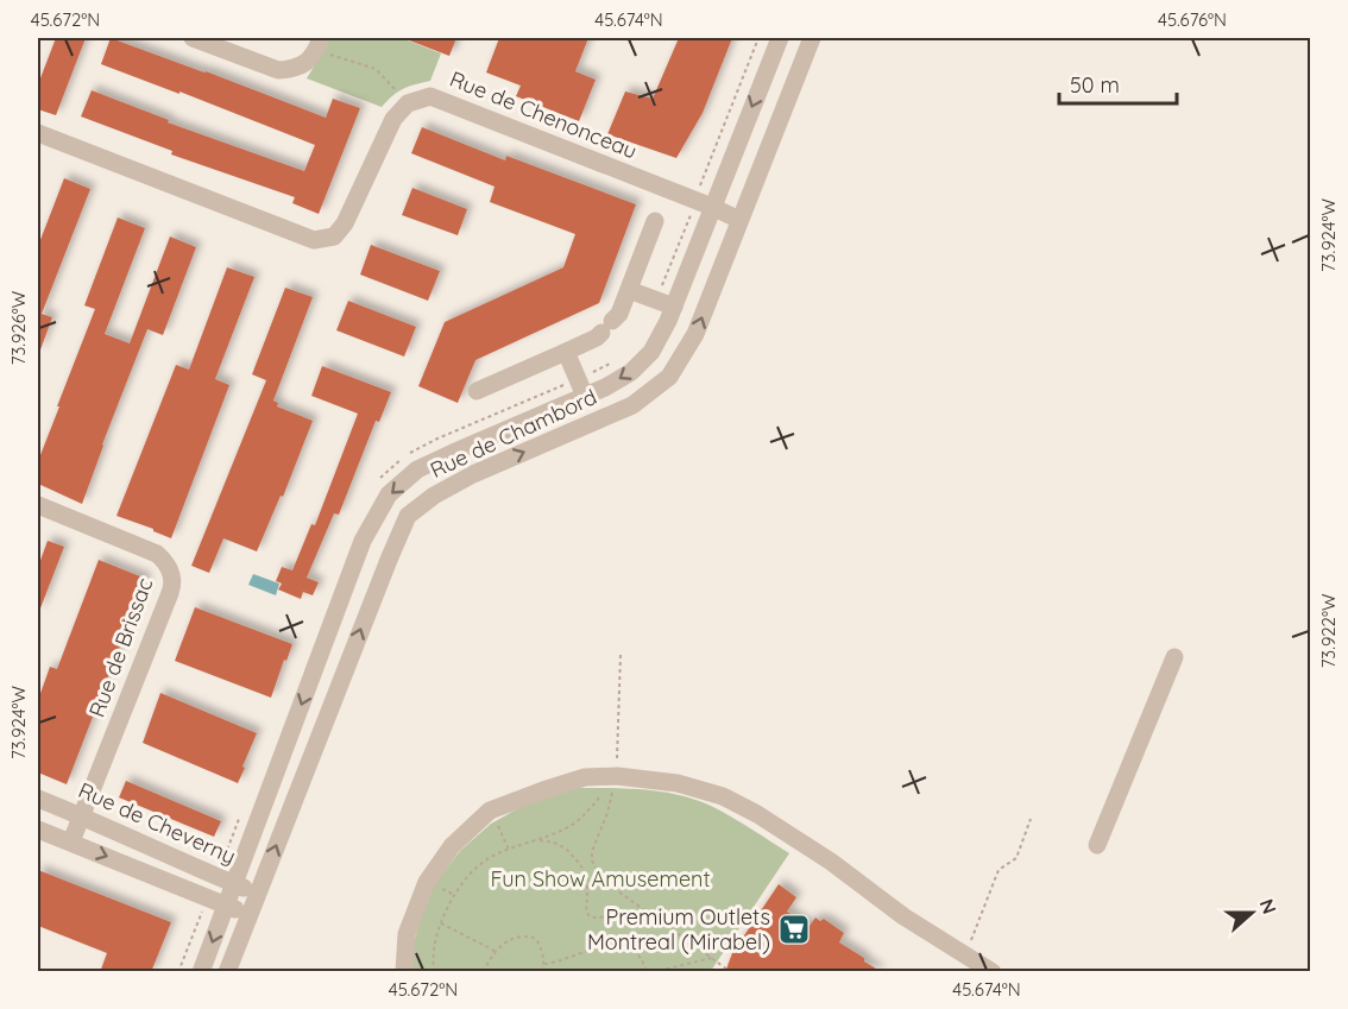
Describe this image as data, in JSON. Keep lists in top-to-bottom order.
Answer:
{
  "streets": {
    "street": [
      "Rue de Chenonceau",
      "Rue de Chambord",
      "Rue de Brissac",
      "Rue de Cheverny"
    ]
  },
  "crossings": [
    ["Rue de Chenonceau", "Rue de Chambord"],
    ["Rue de Chambord", "Rue de Cheverny"],
    ["Rue de Brissac", "Rue de Cheverny"]
  ],
  "parks": ["Fun Show Amusement"],
  "places": {
    "supermarket": ["Premium Outlets Montreal (Mirabel)"]
  },
  "scale_bar": "50 m",
  "north": "right",
  "coordinates": [
    "45.672°N",
    "45.674°N",
    "45.676°N",
    "73.924°W",
    "73.926°W",
    "73.922°W"
  ]
}
